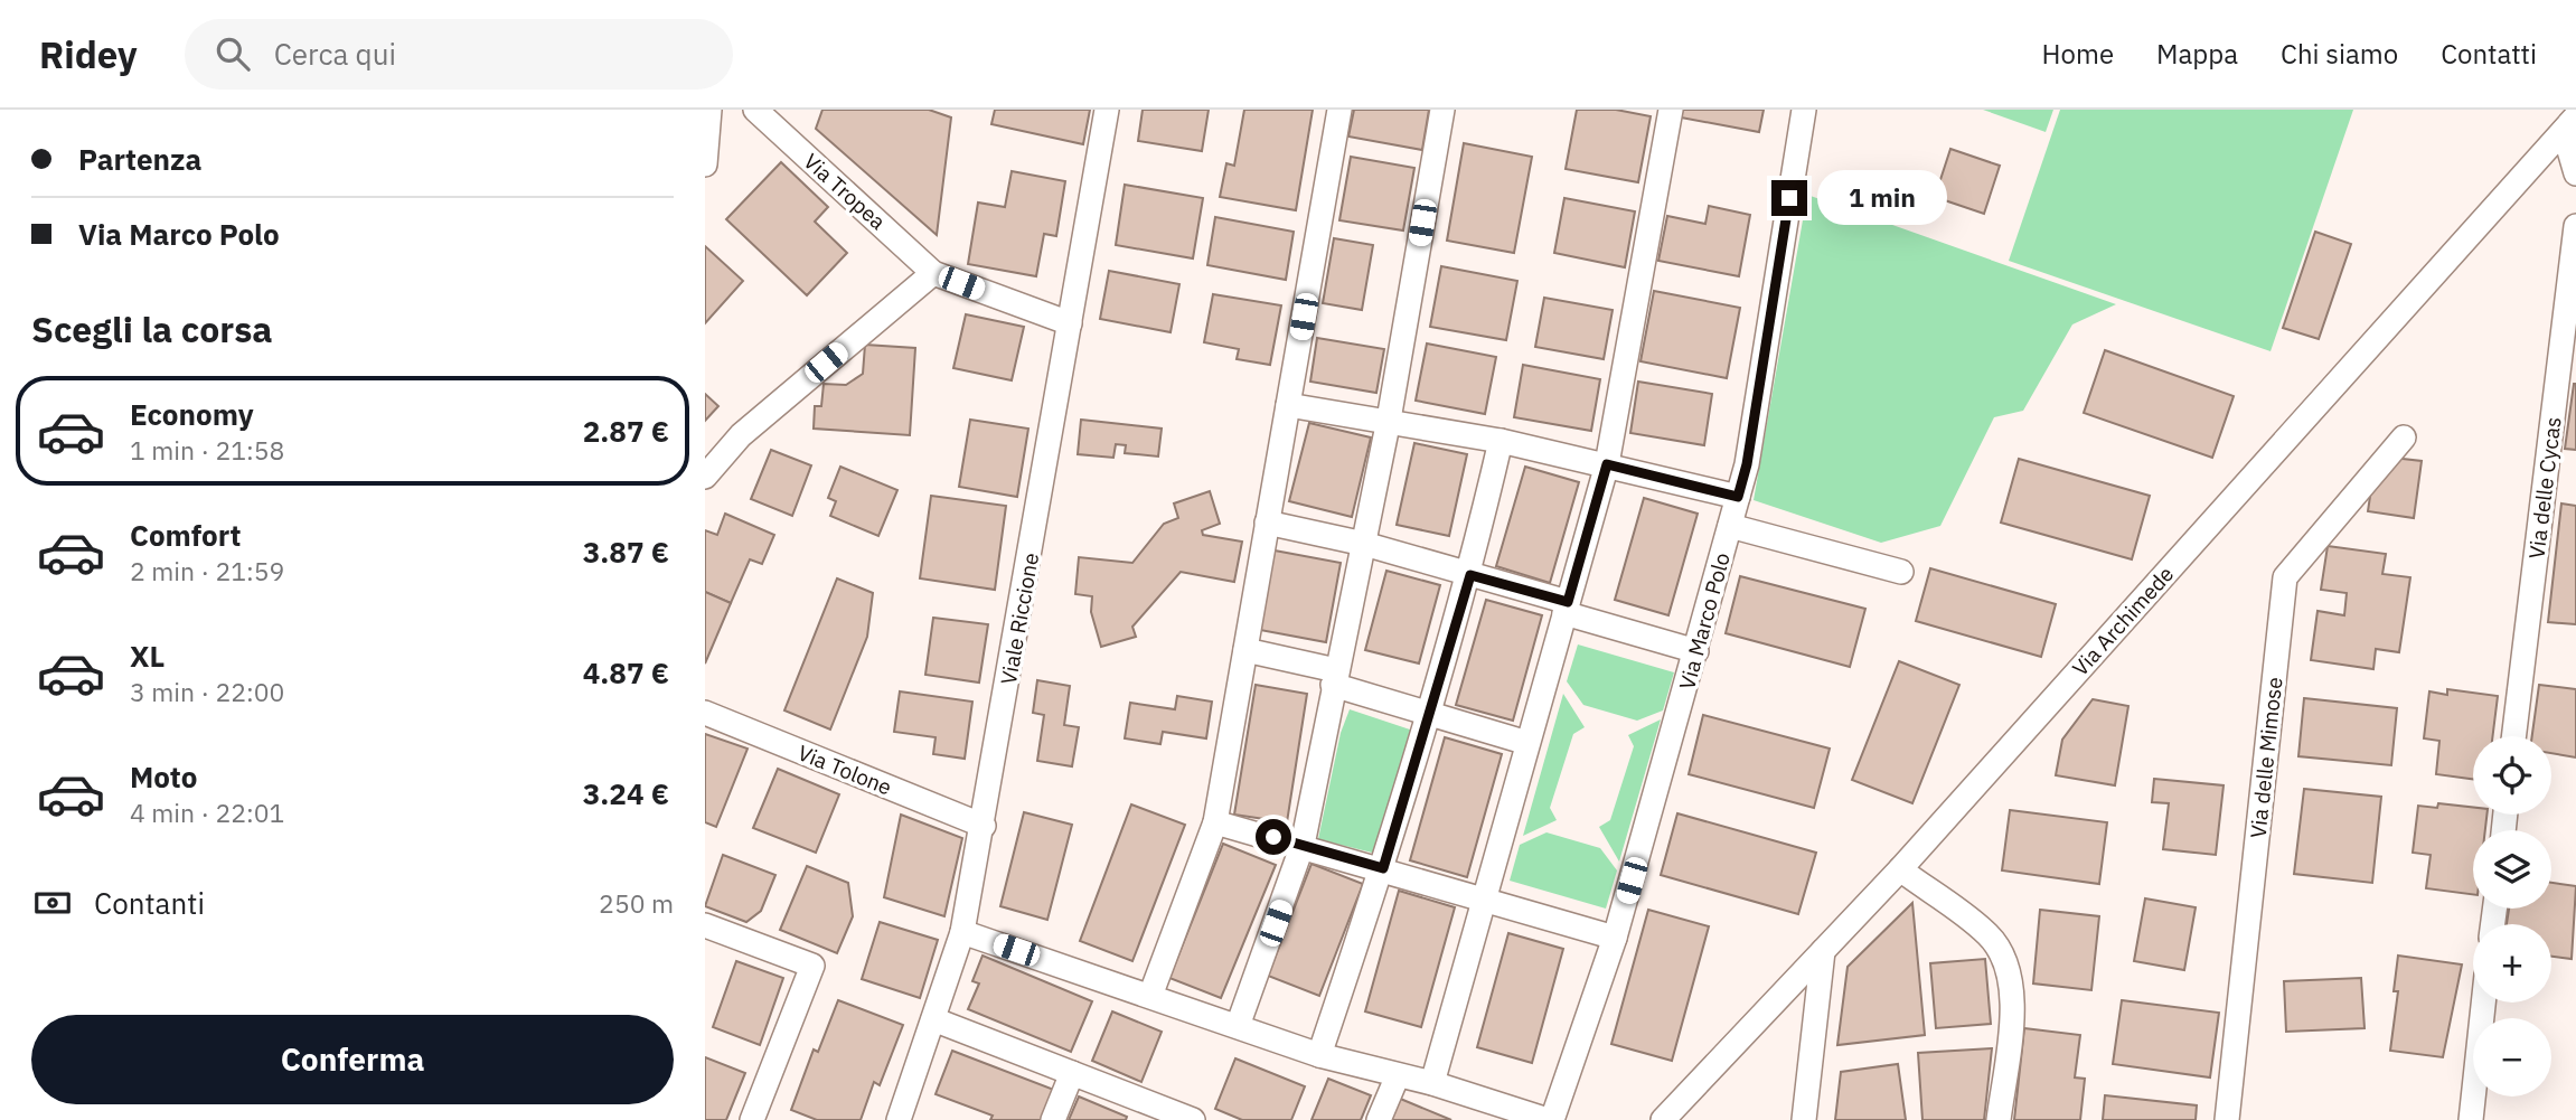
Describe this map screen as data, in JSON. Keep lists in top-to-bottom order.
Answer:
{
  "streets": {
    "street": [
      "Via Tropea",
      "Via delle Cycas",
      "Viale Riccione",
      "Via Marco Polo",
      "Via Archimede",
      "Via delle Mimose",
      "Via Tolone"
    ]
  },
  "crossings": [
    ["Viale Riccione", "Via Tolone"]
  ],
  "page": {
    "header": "Ridey",
    "search": "Cerca qui",
    "nav": [
      "Home",
      "Mappa",
      "Chi siamo",
      "Contatti"
    ],
    "banner": ["Partenza", "Via Marco Polo"],
    "bubble": "1 min",
    "heading": "Scegli la corsa",
    "list": [
      {
        "name": "Economy",
        "note": "1 min · 21:58",
        "value": "2.87 €"
      },
      {
        "name": "Comfort",
        "note": "2 min · 21:59",
        "value": "3.87 €"
      },
      {
        "name": "XL",
        "note": "3 min · 22:00",
        "value": "4.87 €"
      },
      {
        "name": "Moto",
        "note": "4 min · 22:01",
        "value": "3.24 €"
      }
    ],
    "map_buttons": ["+", "−"],
    "pay": ["Contanti", "250 m"],
    "buttons": "Conferma"
  }
}
